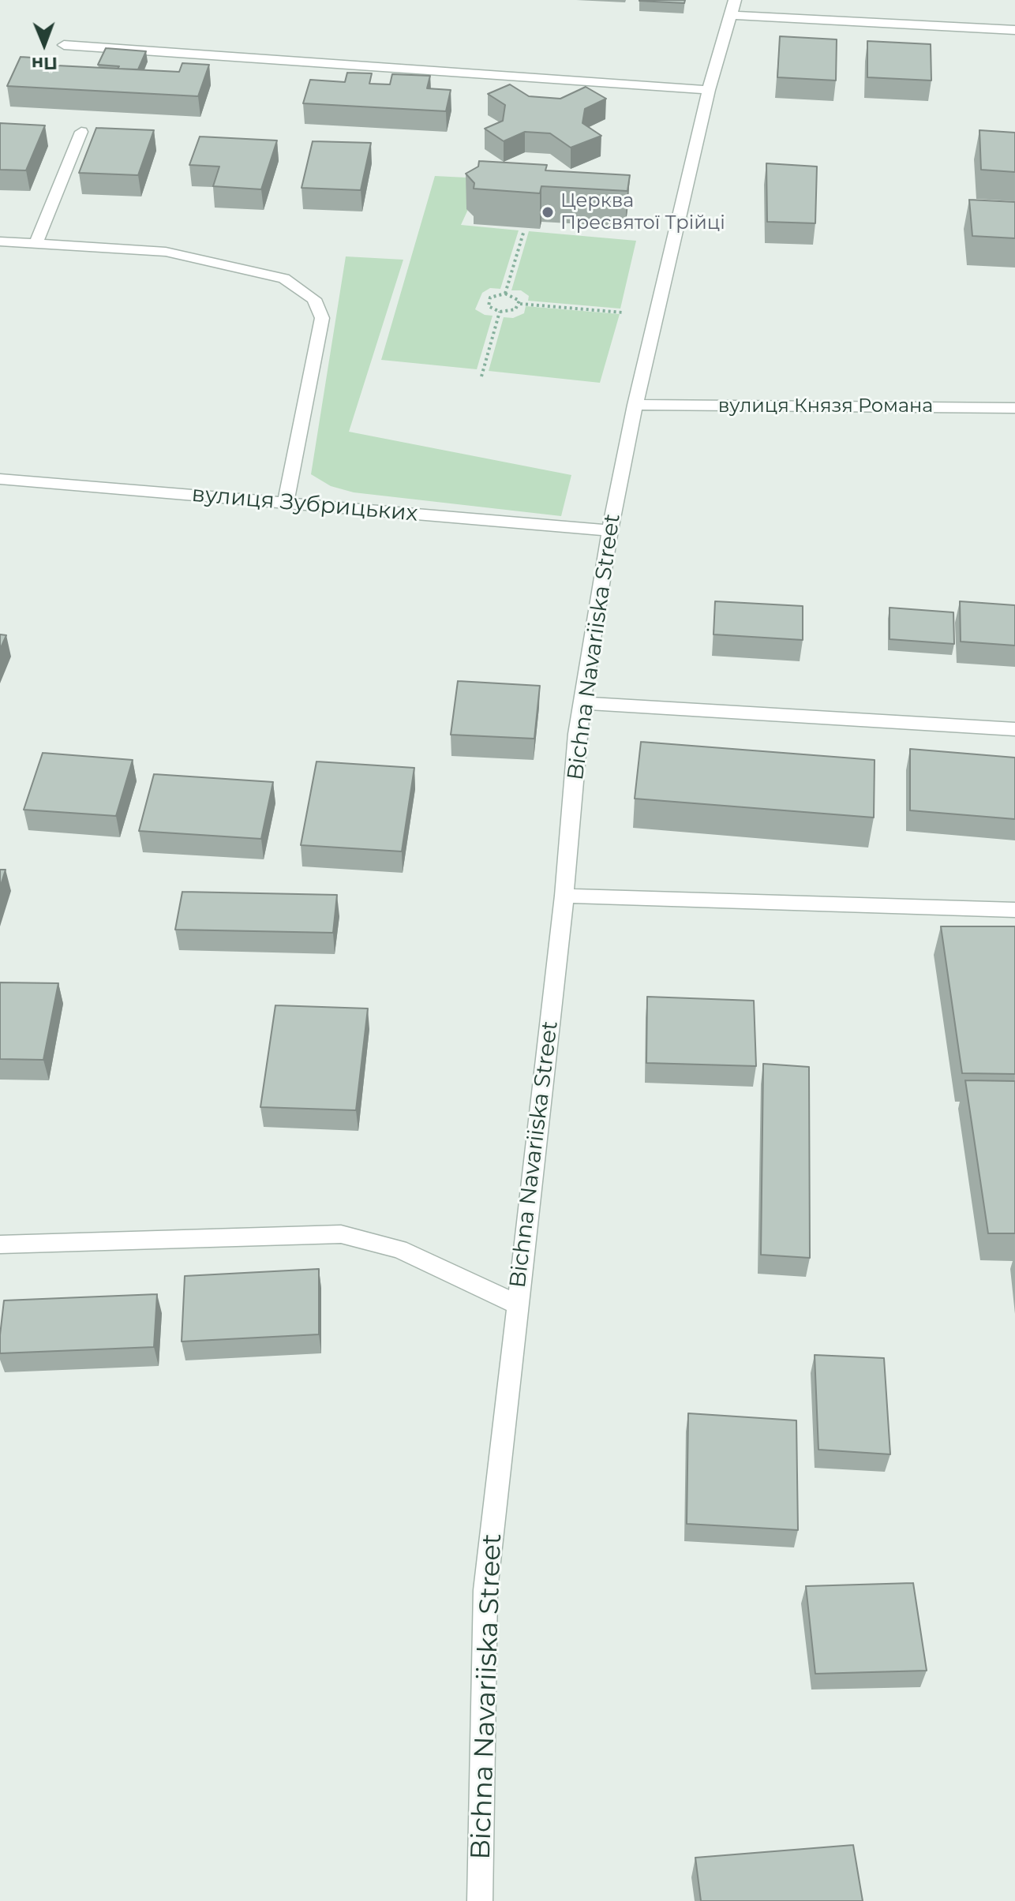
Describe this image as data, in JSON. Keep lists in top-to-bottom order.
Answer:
{
  "streets": {
    "street": ["вулиця Князя Романа", "вулиця Зубрицьких", "Bichna Navariiska Street"]
  },
  "crossings": [
    ["вулиця Князя Романа", "Bichna Navariiska Street"],
    ["вулиця Зубрицьких", "Bichna Navariiska Street"]
  ],
  "places": ["Церква Пресвятої Трійці"],
  "north": "bottom"
}
